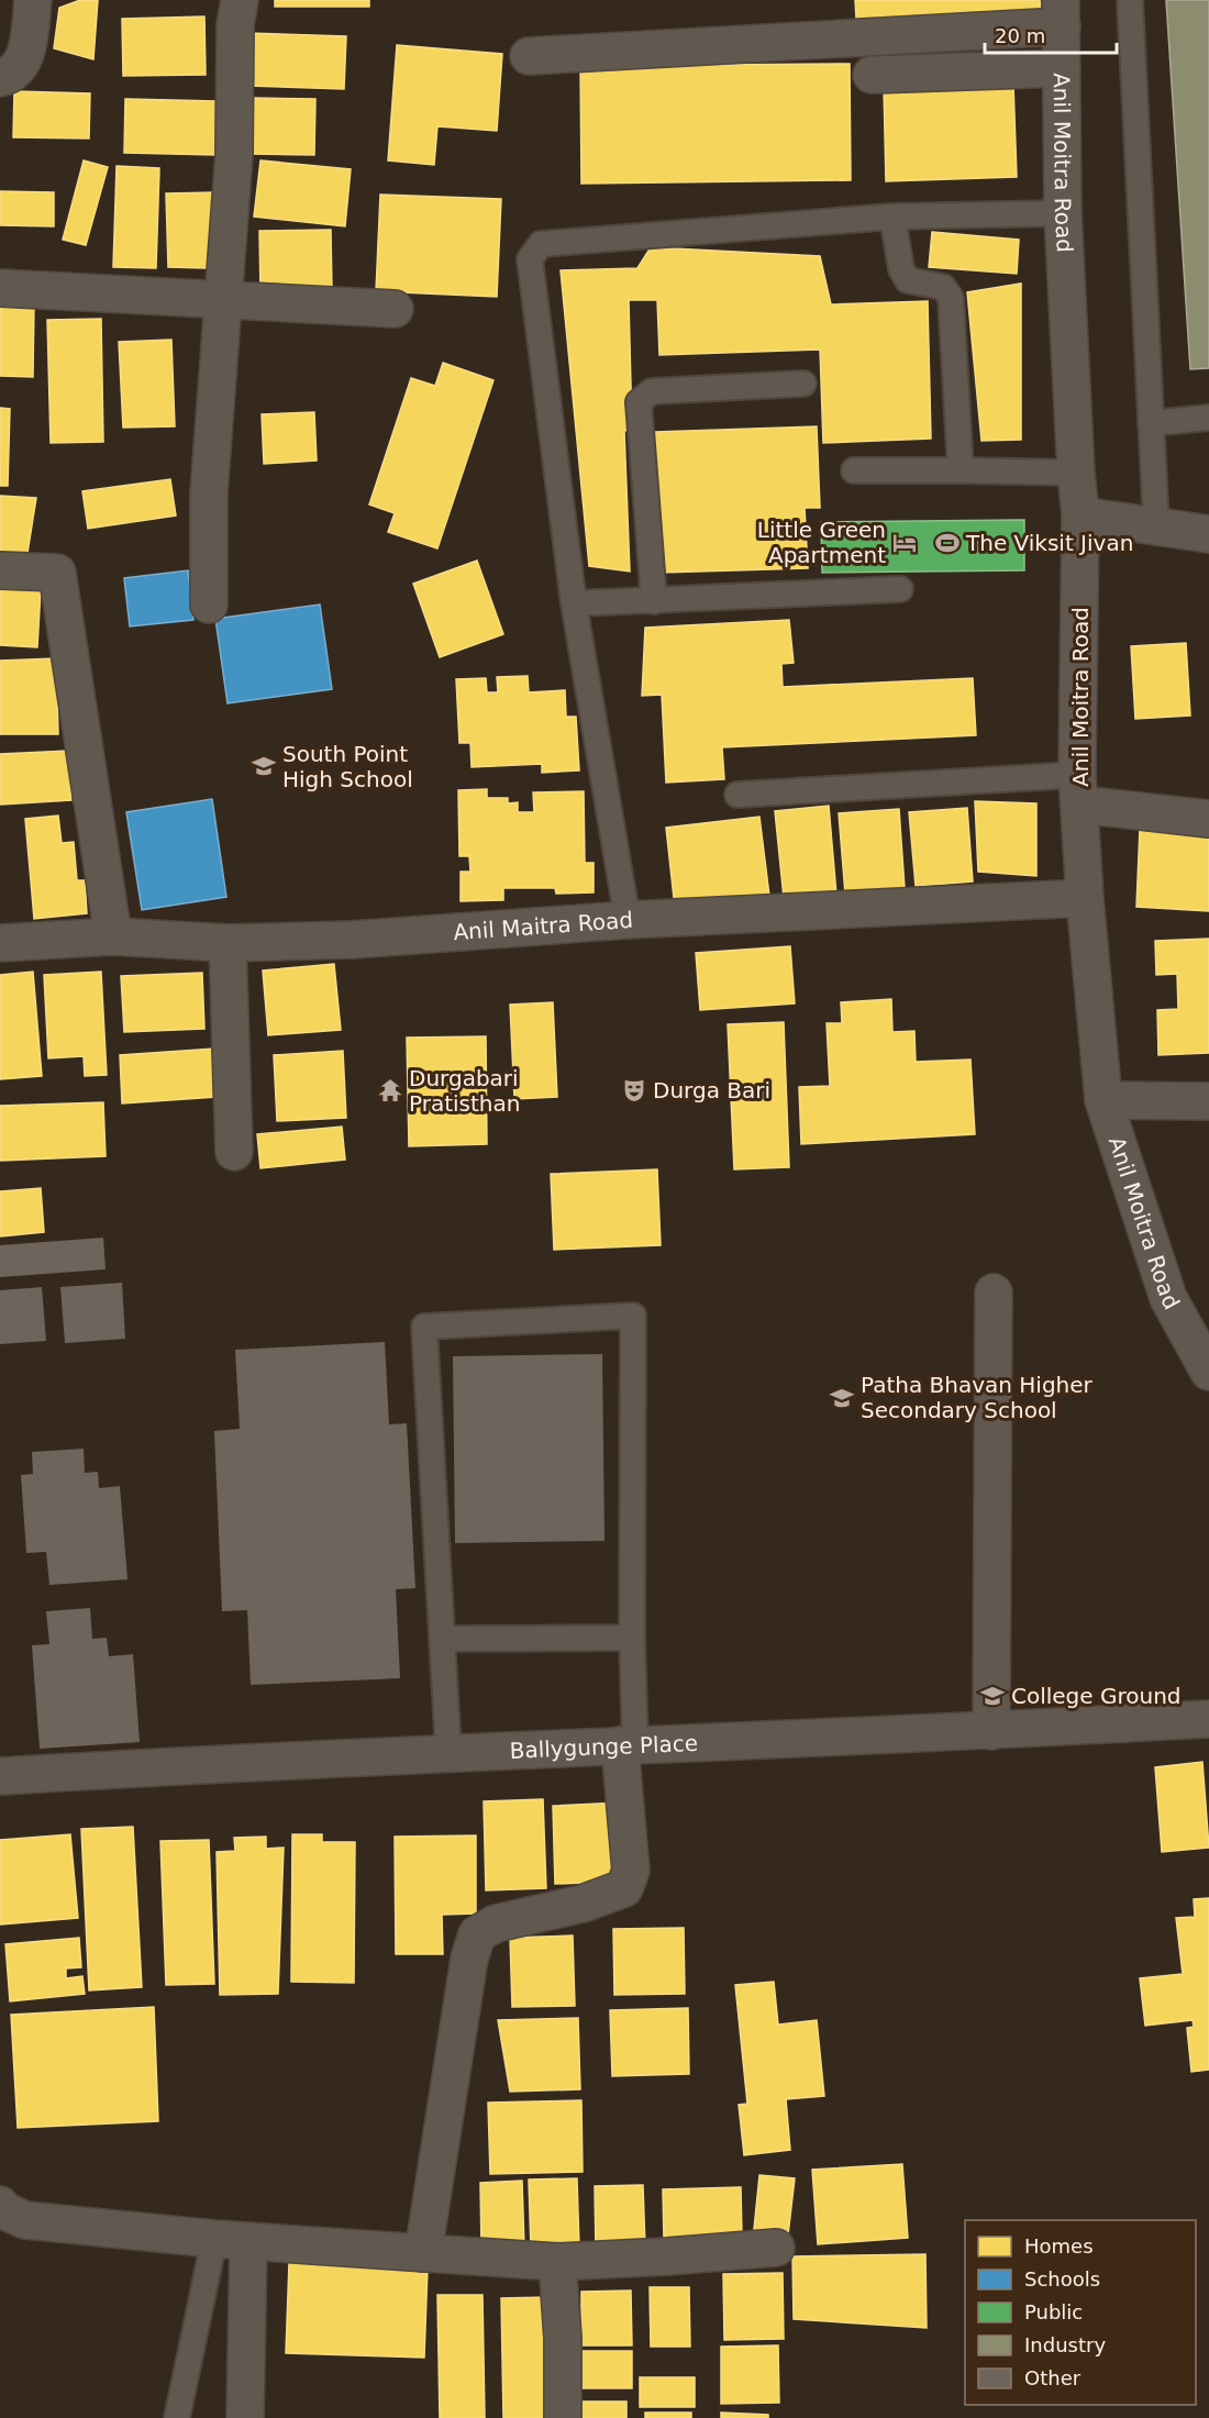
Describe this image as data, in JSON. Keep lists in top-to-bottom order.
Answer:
{
  "streets": {
    "street": ["Anil Moitra Road", "Anil Maitra Road", "Ballygunge Place"]
  },
  "crossings": [
    ["Anil Moitra Road", "Anil Maitra Road"]
  ],
  "places": {
    "hotel": ["Little Green Apartment"],
    "sports": ["The Viksit Jivan"],
    "school or university": ["South Point High School", "Patha Bhavan Higher Secondary School", "College Ground"],
    "temple": ["Durgabari Pratisthan"],
    "theatre": ["Durga Bari"]
  },
  "legend": [
    "Homes",
    "Schools",
    "Public",
    "Industry",
    "Other"
  ],
  "scale_bar": "20 m"
}
